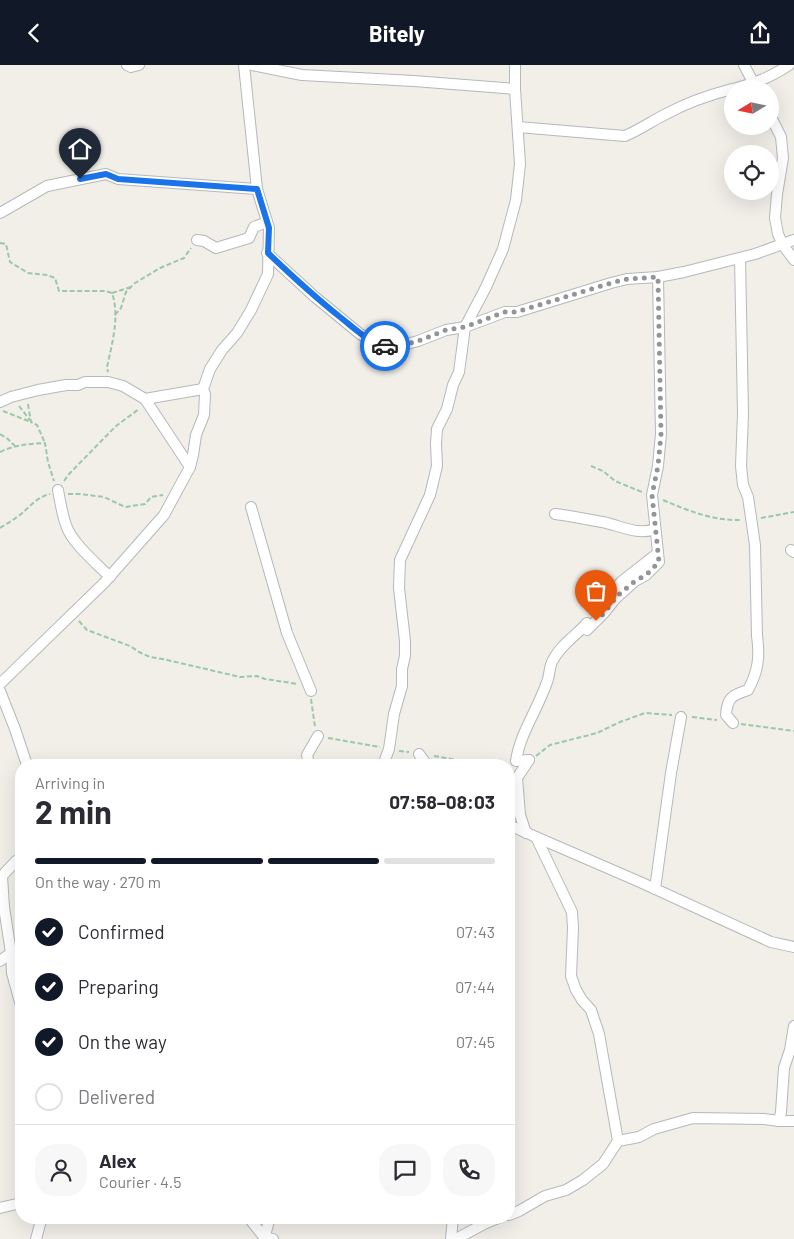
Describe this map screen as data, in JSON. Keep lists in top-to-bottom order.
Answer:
{
  "north": "left",
  "page": {
    "header": "Bitely",
    "heading": ["2 min", "Arriving in", "07:58–08:03"],
    "panel": ["Alex", "Courier · 4.5"],
    "bar": "On the way · 270 m",
    "list": [
      ["Confirmed", "07:43"],
      ["Preparing", "07:44"],
      ["On the way", "07:45"],
      "Delivered"
    ]
  }
}
